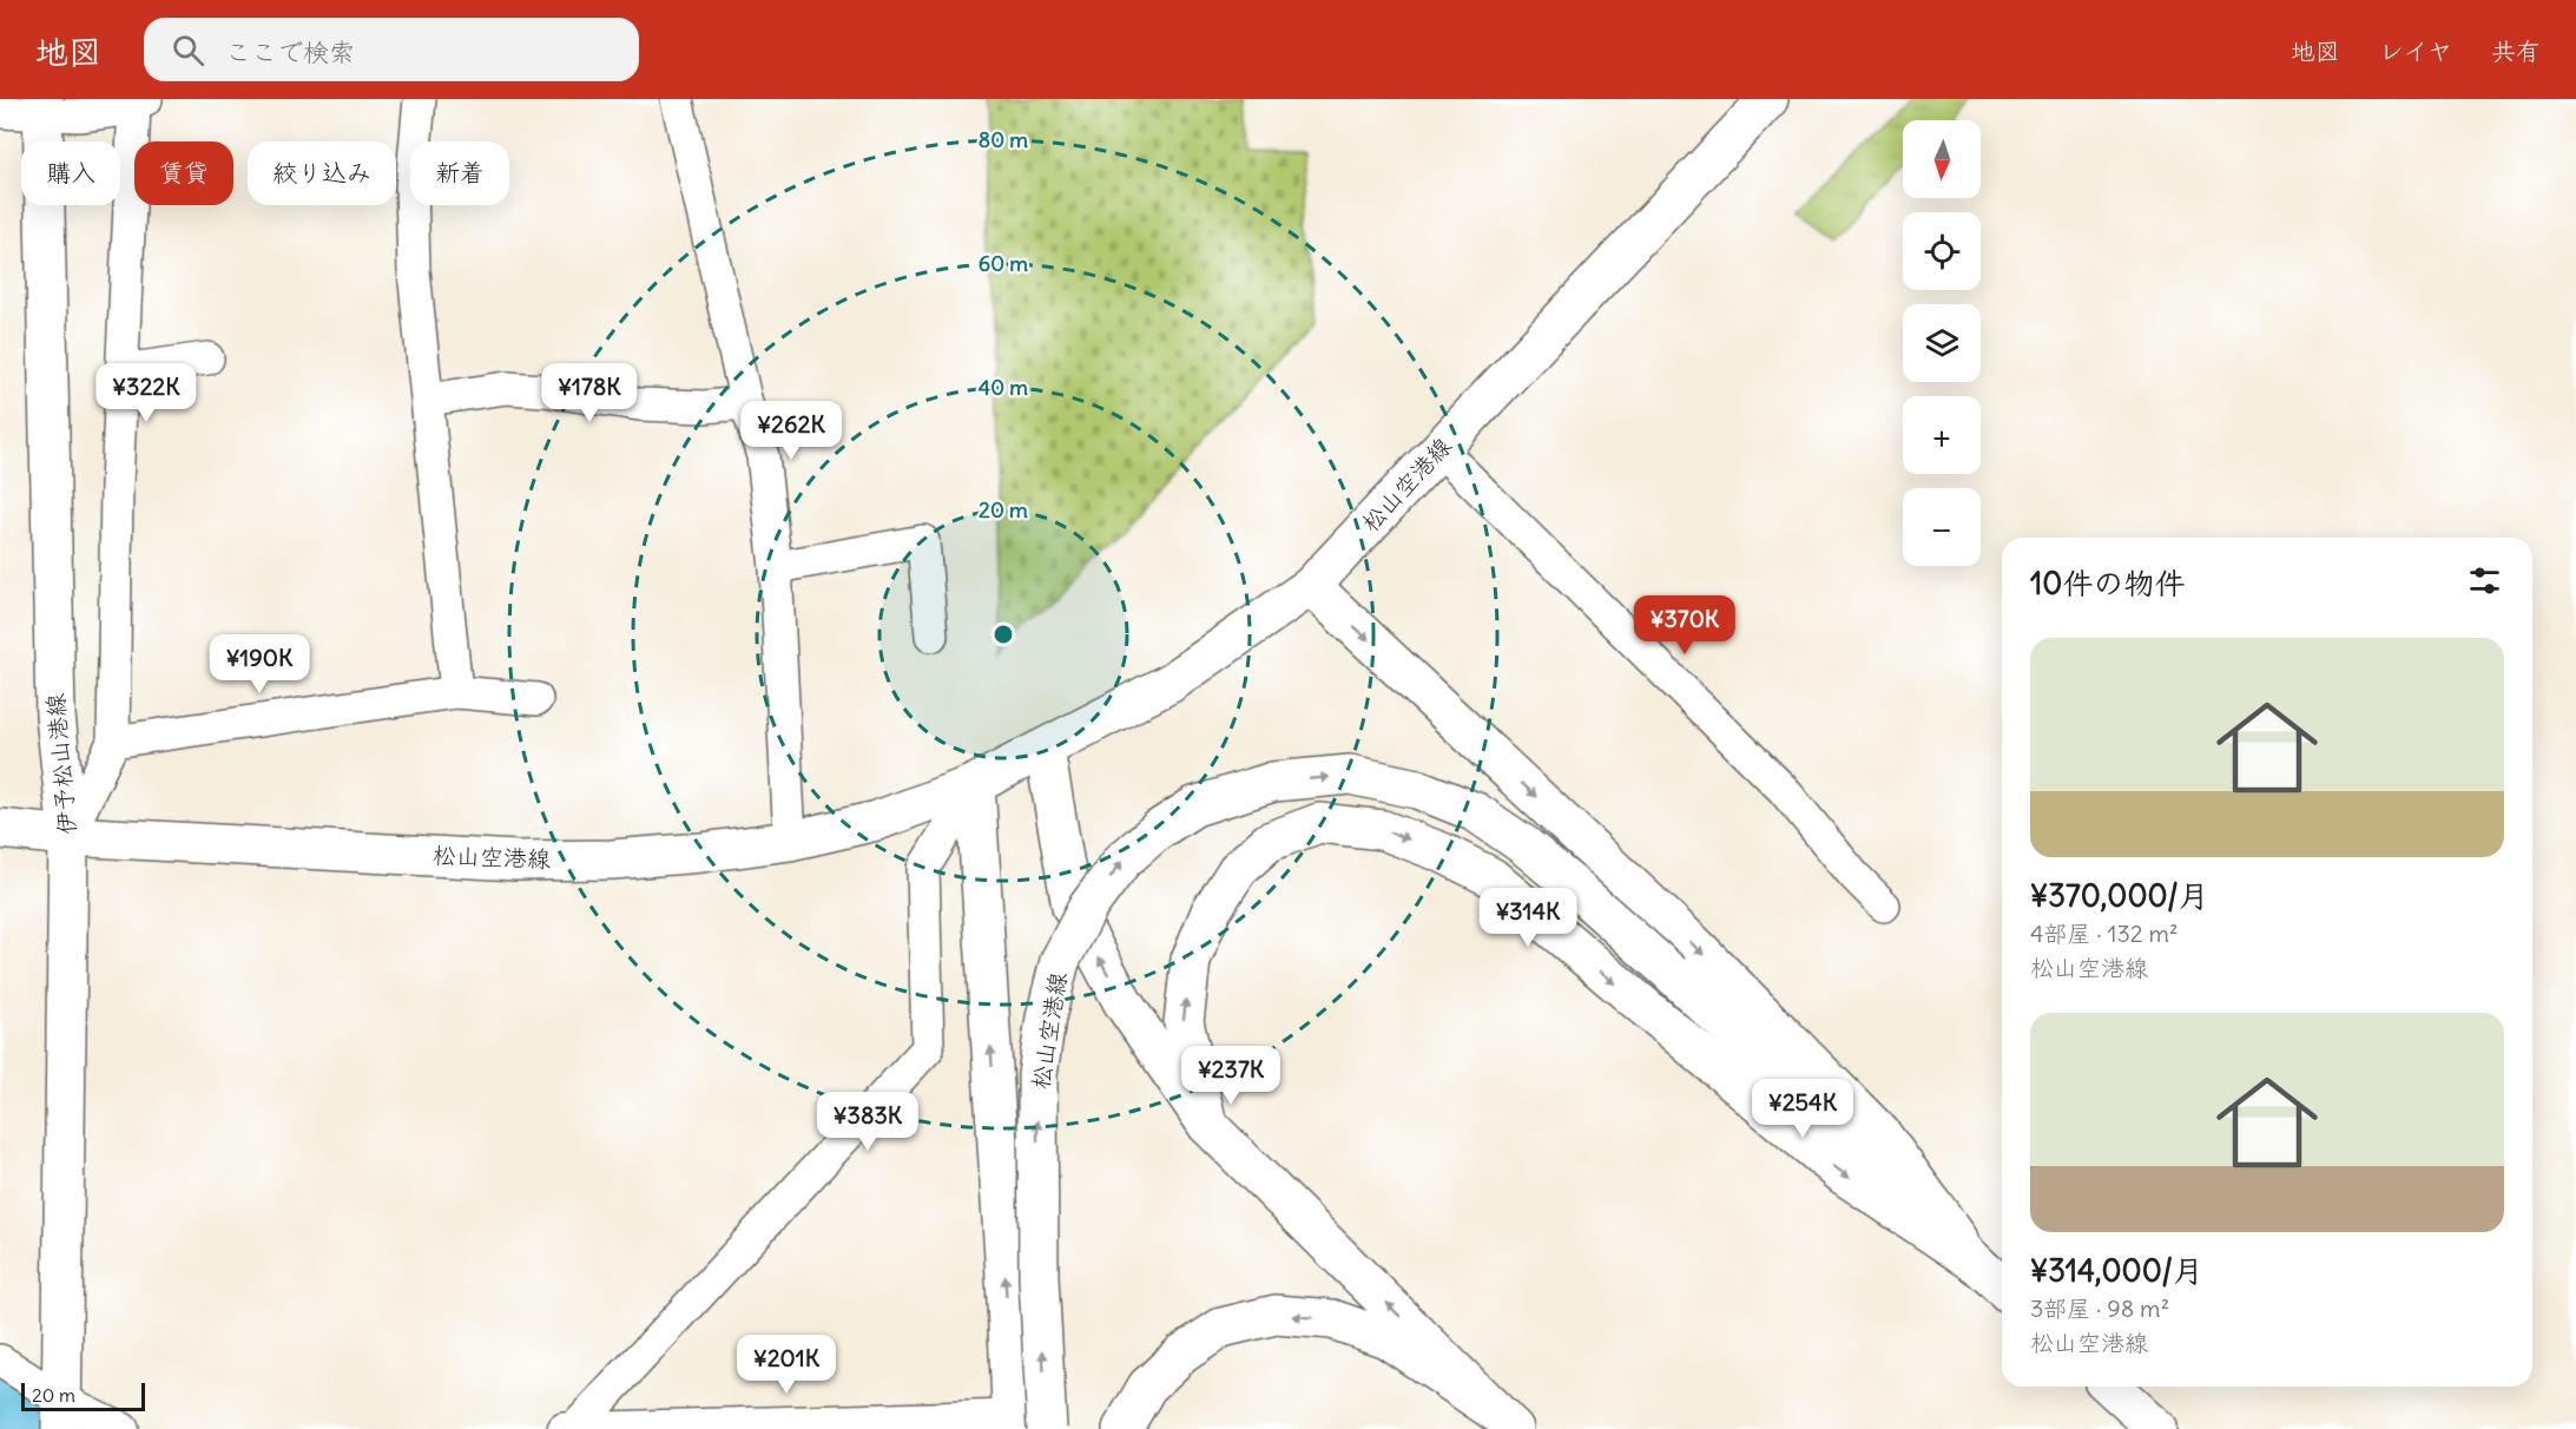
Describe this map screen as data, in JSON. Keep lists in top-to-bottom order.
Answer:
{
  "streets": {
    "main road": ["松山空港線", "伊予松山港線"]
  },
  "crossings": [
    ["松山空港線", "伊予松山港線"]
  ],
  "scale_bar": "20 m",
  "north": "bottom",
  "page": {
    "header": "地図",
    "search": "ここで検索",
    "nav": ["地図", "レイヤ", "共有"],
    "map_buttons": ["+", "−"],
    "chip": [
      "購入",
      "賃貸",
      "絞り込み",
      "新着"
    ],
    "price": [
      "¥322K",
      "¥178K",
      "¥262K",
      "¥370K",
      "¥190K",
      "¥314K",
      "¥237K",
      "¥254K",
      "¥383K",
      "¥201K"
    ],
    "heading": "10件の物件",
    "list": [
      {
        "name": "¥370,000/月",
        "note": "4部屋 · 132 m² · 松山空港線"
      },
      {
        "name": "¥314,000/月",
        "note": "3部屋 · 98 m² · 松山空港線"
      }
    ],
    "scale": "20 m"
  },
  "rings": [
    "80 m",
    "60 m",
    "40 m",
    "20 m"
  ]
}
